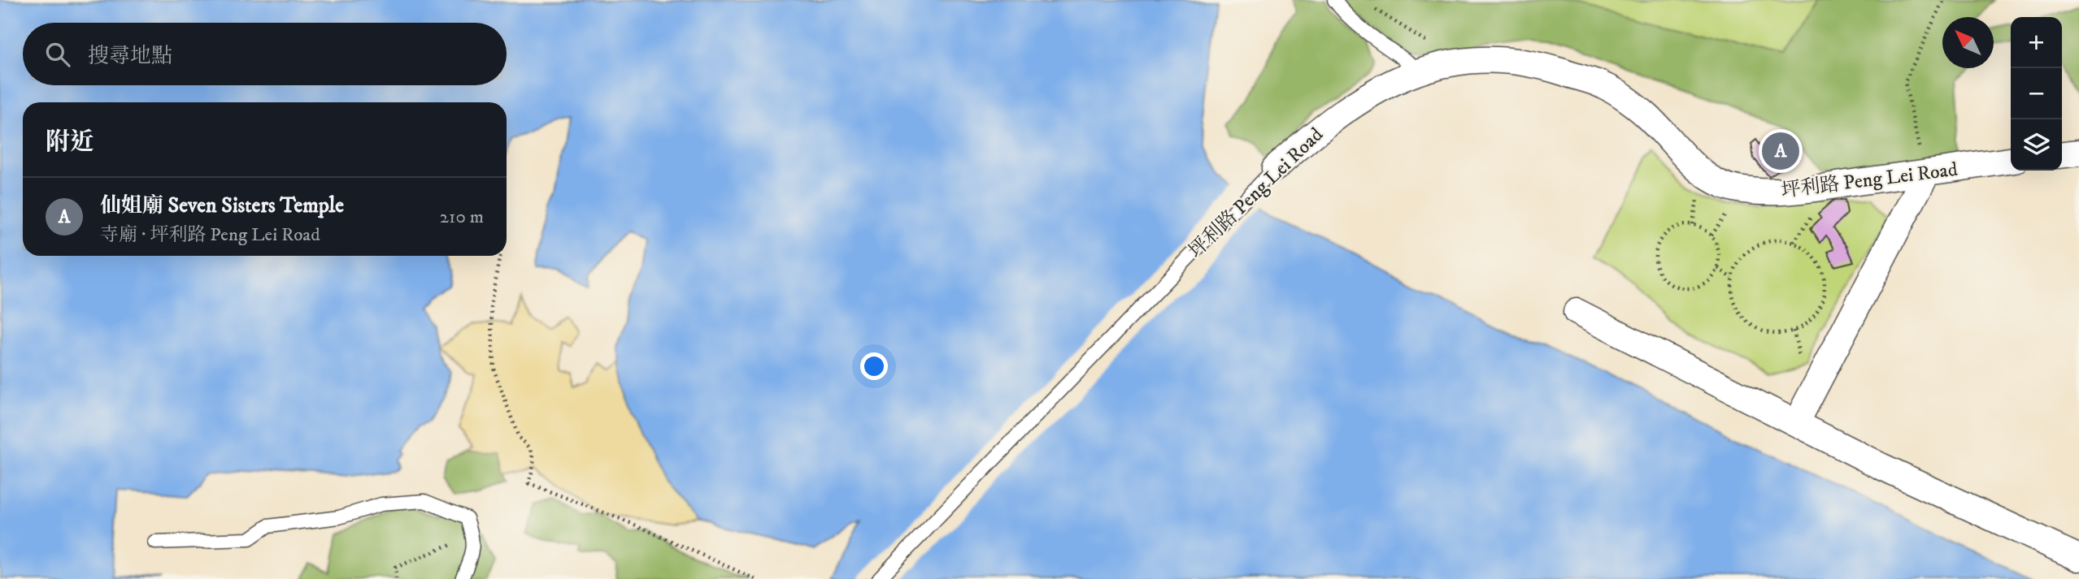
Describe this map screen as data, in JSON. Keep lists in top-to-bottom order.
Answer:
{
  "streets": {
    "street": ["坪利路 Peng Lei Road"]
  },
  "north": "top left",
  "page": {
    "map_buttons": ["+", "−"],
    "search": "搜尋地點",
    "heading": "附近",
    "pins": "A",
    "list": [
      {
        "mark": "A",
        "name": "仙姐廟 Seven Sisters Temple",
        "note": "寺廟 · 坪利路 Peng Lei Road",
        "value": "210 m"
      }
    ]
  }
}
